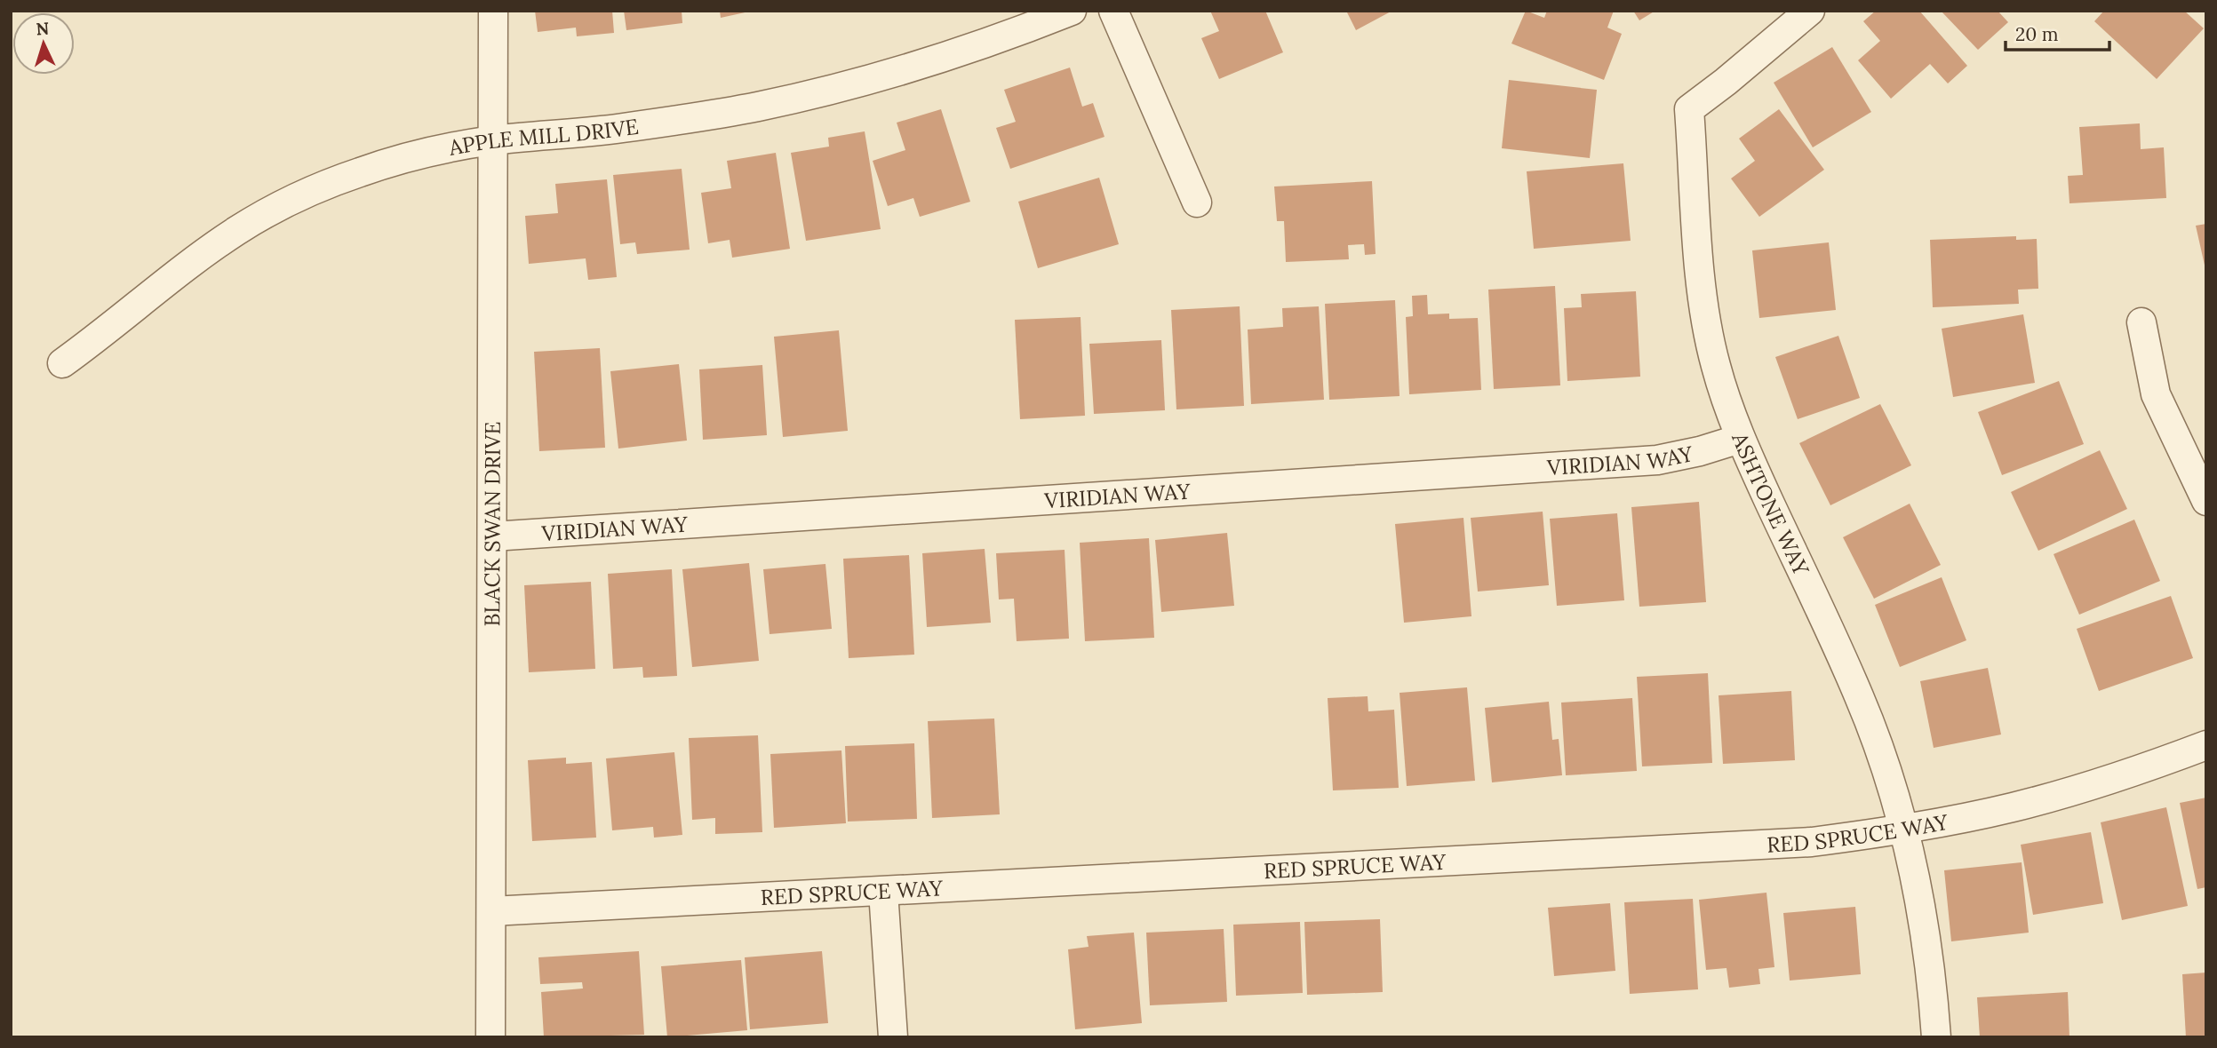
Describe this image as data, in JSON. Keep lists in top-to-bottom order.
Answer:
{
  "streets": {
    "street": [
      "APPLE MILL DRIVE",
      "VIRIDIAN WAY",
      "ASHTONE WAY",
      "BLACK SWAN DRIVE",
      "RED SPRUCE WAY"
    ]
  },
  "crossings": [
    ["APPLE MILL DRIVE", "BLACK SWAN DRIVE"],
    ["VIRIDIAN WAY", "ASHTONE WAY"],
    ["VIRIDIAN WAY", "BLACK SWAN DRIVE"],
    ["ASHTONE WAY", "RED SPRUCE WAY"],
    ["BLACK SWAN DRIVE", "RED SPRUCE WAY"]
  ],
  "scale_bar": "20 m",
  "north": "top"
}
